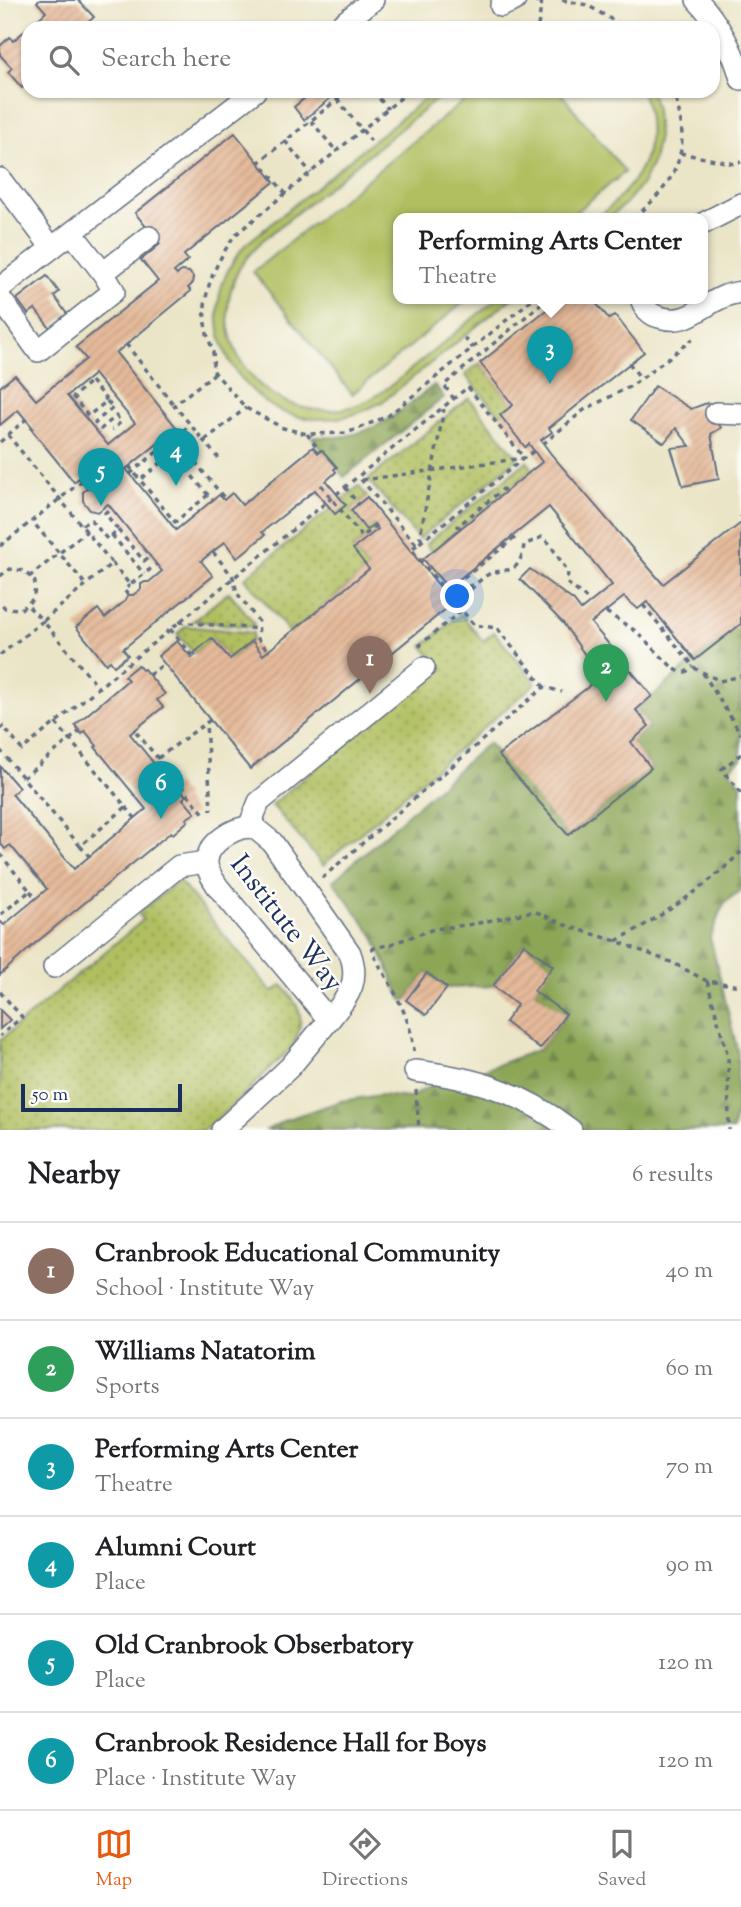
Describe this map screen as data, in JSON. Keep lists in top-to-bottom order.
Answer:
{
  "streets": {
    "street": ["Institute Way"]
  },
  "scale_bar": "50 m",
  "page": {
    "search": "Search here",
    "popup": ["Performing Arts Center", "Theatre"],
    "pins": [
      "3",
      "4",
      "5",
      "1",
      "2",
      "6"
    ],
    "scale": "50 m",
    "heading": ["Nearby", "6 results"],
    "list": [
      {
        "mark": "1",
        "name": "Cranbrook Educational Community",
        "note": "School · Institute Way",
        "value": "40 m"
      },
      {
        "mark": "2",
        "name": "Williams Natatorim",
        "note": "Sports",
        "value": "60 m"
      },
      {
        "mark": "3",
        "name": "Performing Arts Center",
        "note": "Theatre",
        "value": "70 m"
      },
      {
        "mark": "4",
        "name": "Alumni Court",
        "note": "Place",
        "value": "90 m"
      },
      {
        "mark": "5",
        "name": "Old Cranbrook Obserbatory",
        "note": "Place",
        "value": "120 m"
      },
      {
        "mark": "6",
        "name": "Cranbrook Residence Hall for Boys",
        "note": "Place · Institute Way",
        "value": "120 m"
      }
    ],
    "nav": ["Map", "Directions", "Saved"]
  }
}
